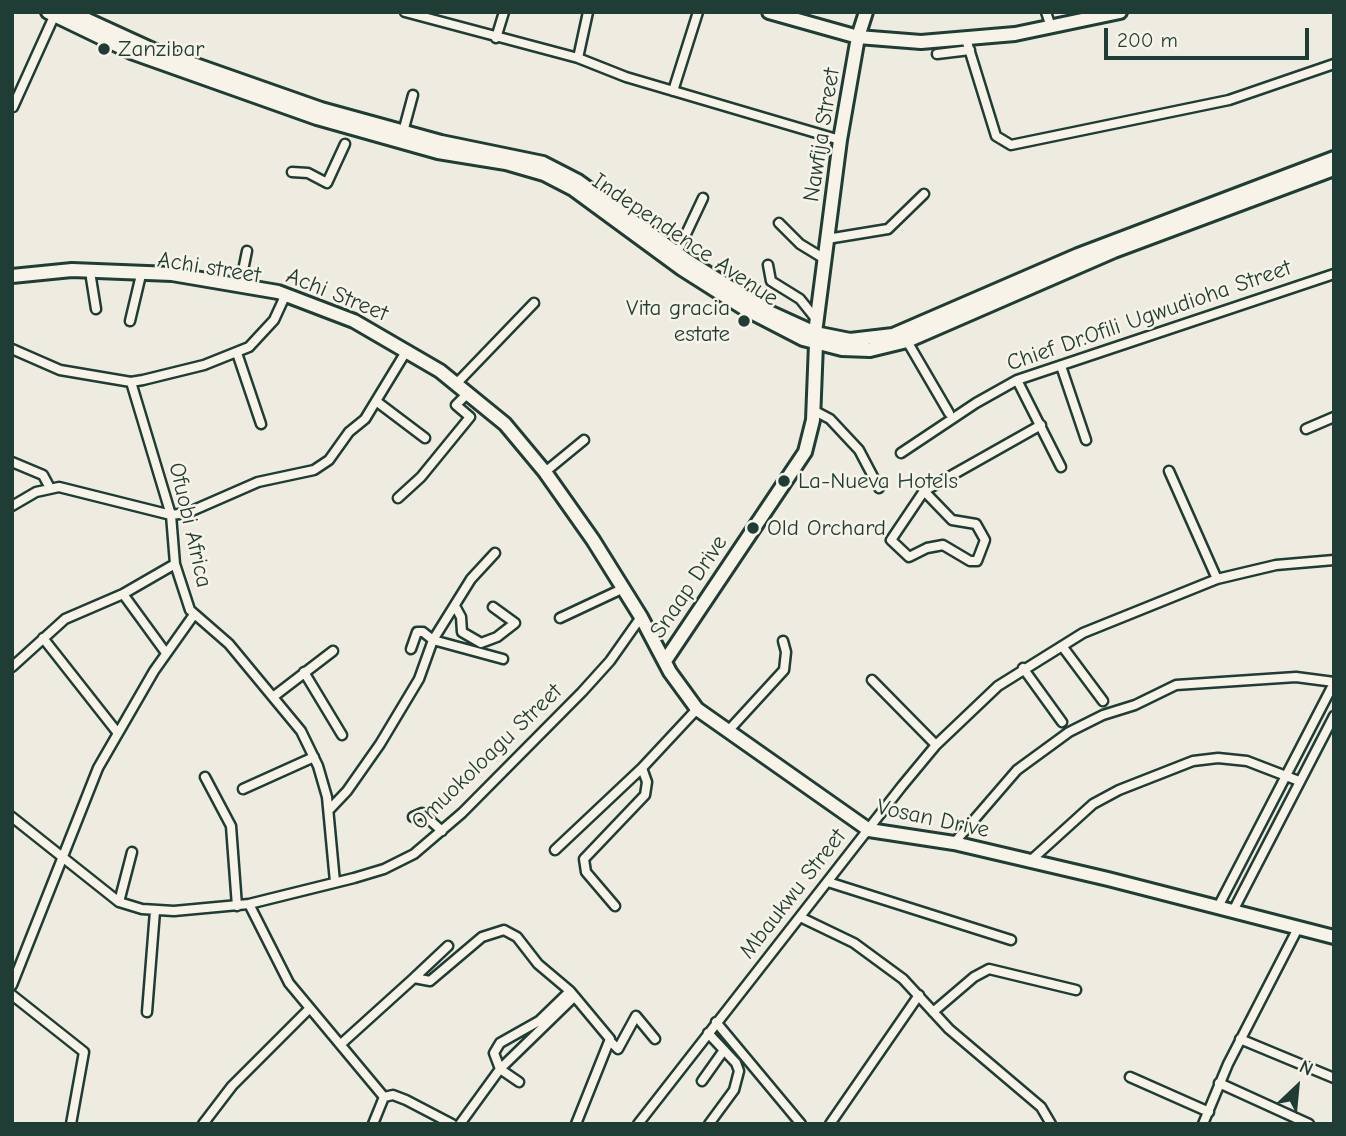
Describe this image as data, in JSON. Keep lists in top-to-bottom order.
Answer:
{
  "streets": {
    "street": [
      "Nawfija Street",
      "Independence Avenue",
      "Achi street",
      "Achi Street",
      "Chief Dr.Ofili Ugwudioha Street",
      "Ofuobi Africa",
      "Snaap Drive",
      "Omuokoloagu Street",
      "Vosan Drive",
      "Mbaukwu Street"
    ]
  },
  "crossings": [
    ["Nawfija Street", "Independence Avenue"],
    ["Nawfija Street", "Snaap Drive"],
    ["Independence Avenue", "Snaap Drive"],
    ["Achi street", "Achi Street"],
    ["Achi Street", "Vosan Drive"],
    ["Ofuobi Africa", "Omuokoloagu Street"],
    ["Snaap Drive", "Vosan Drive"],
    ["Omuokoloagu Street", "Vosan Drive"],
    ["Vosan Drive", "Mbaukwu Street"]
  ],
  "places": [
    "Zanzibar",
    "Vita gracia estate",
    "La-Nueva Hotels",
    "Old Orchard"
  ],
  "scale_bar": "200 m",
  "north": "top right"
}
